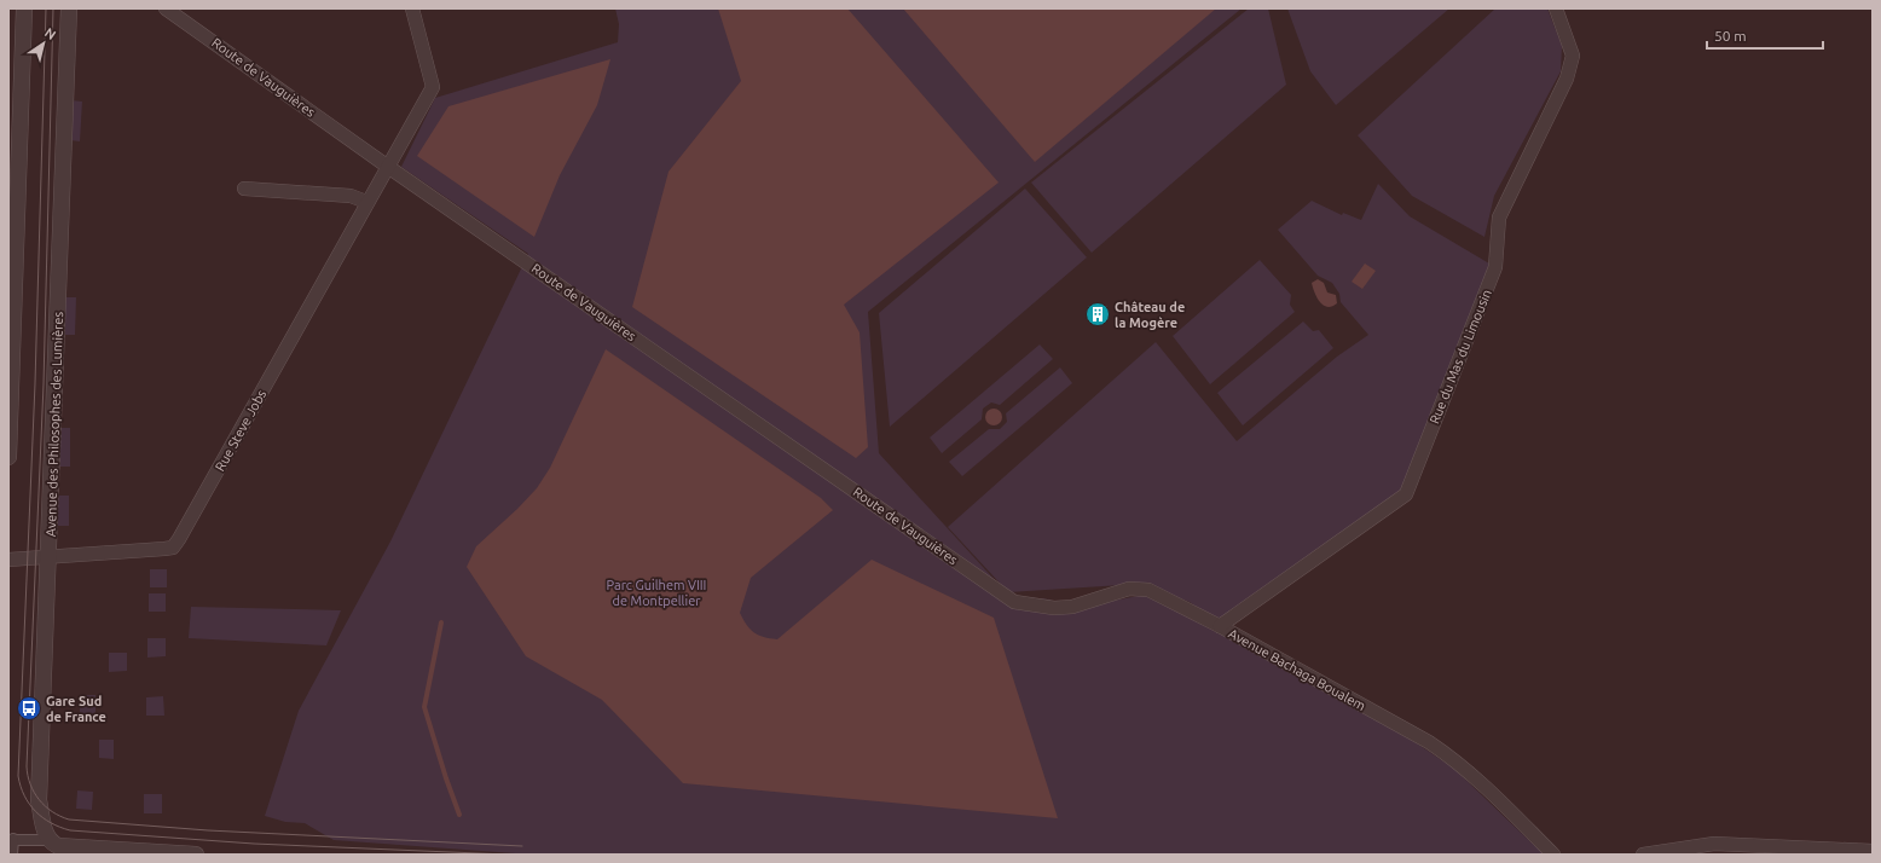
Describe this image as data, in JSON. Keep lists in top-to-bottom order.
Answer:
{
  "streets": {
    "street": [
      "Route de Vauguières",
      "Rue du Mas du Limousin",
      "Avenue des Philosophes des Lumières",
      "Rue Steve Jobs",
      "Avenue Bachaga Boualem"
    ]
  },
  "crossings": [
    ["Route de Vauguières", "Rue Steve Jobs"],
    ["Route de Vauguières", "Avenue Bachaga Boualem"],
    ["Rue du Mas du Limousin", "Avenue Bachaga Boualem"],
    ["Avenue des Philosophes des Lumières", "Rue Steve Jobs"]
  ],
  "parks": ["Parc Guilhem VIII de Montpellier"],
  "places": {
    "building": ["Château de la Mogère"],
    "bus stop": ["Gare Sud de France"]
  },
  "scale_bar": "50 m",
  "north": "top right"
}
